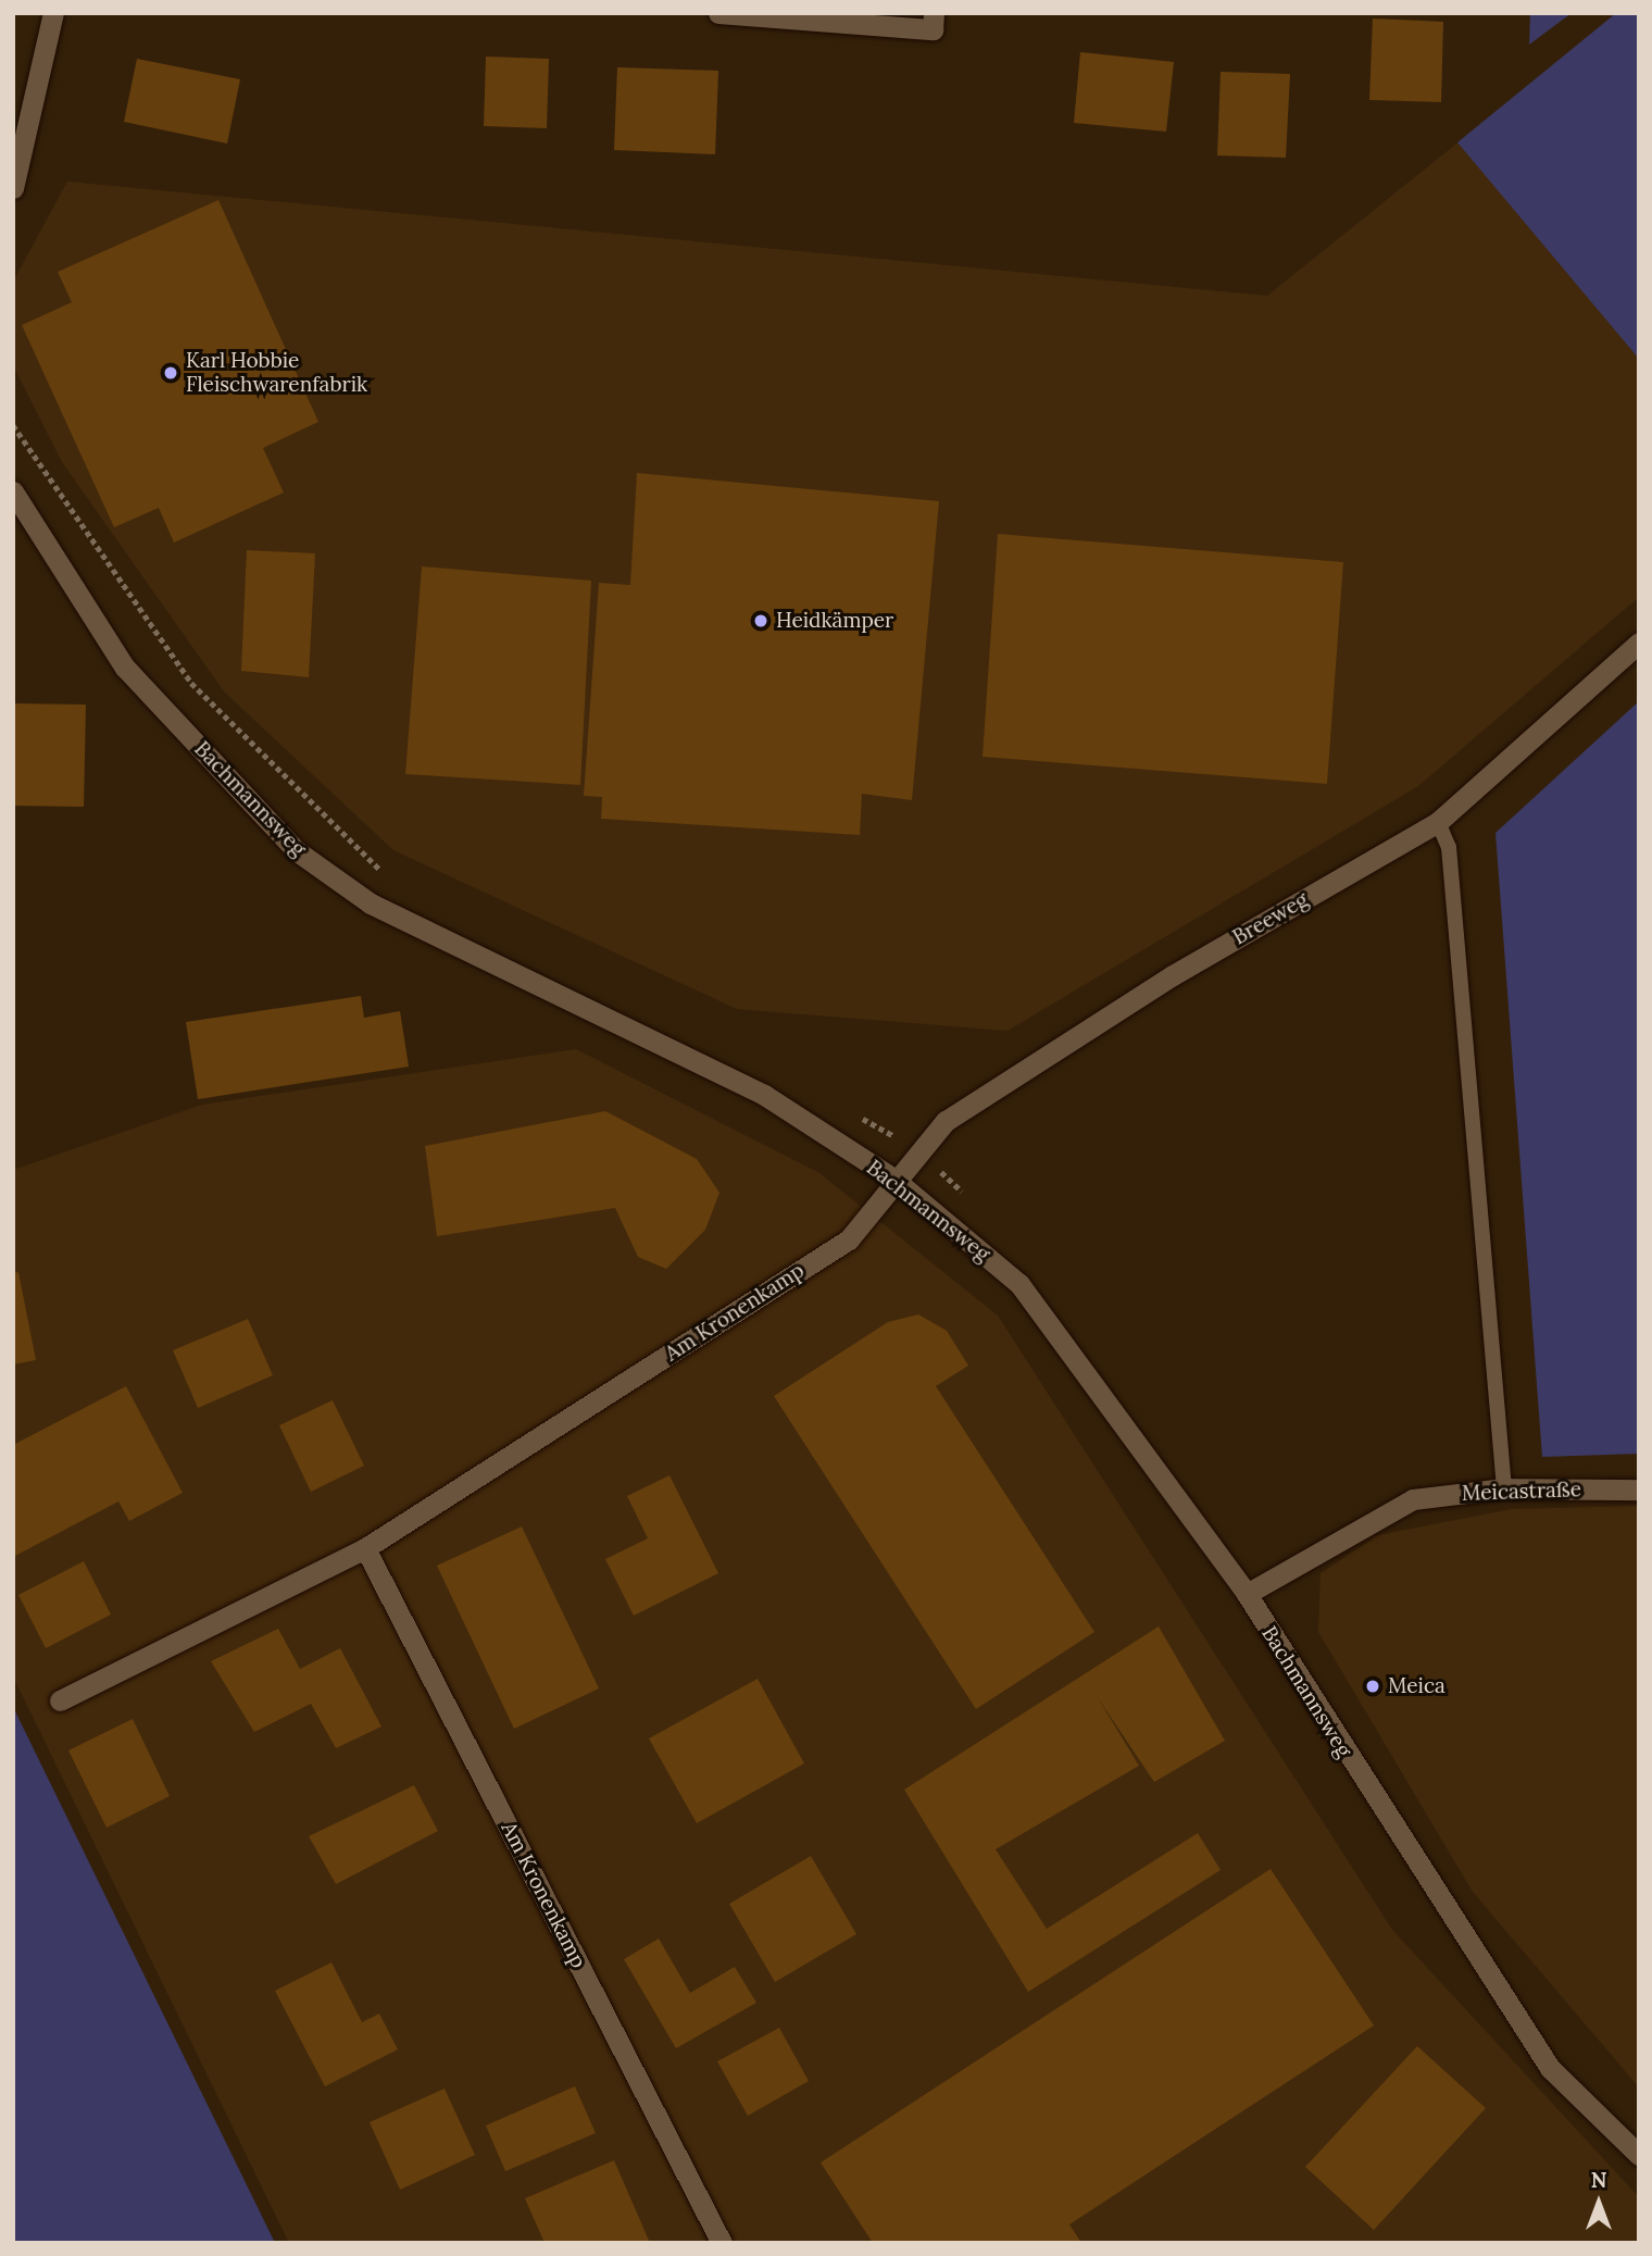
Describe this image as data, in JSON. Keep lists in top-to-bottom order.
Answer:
{
  "streets": {
    "street": [
      "Bachmannsweg",
      "Breeweg",
      "Am Kronenkamp",
      "Meicastraße"
    ]
  },
  "crossings": [
    ["Bachmannsweg", "Breeweg"],
    ["Bachmannsweg", "Am Kronenkamp"],
    ["Bachmannsweg", "Meicastraße"],
    ["Breeweg", "Am Kronenkamp"]
  ],
  "places": ["Karl Hobbie Fleischwarenfabrik", "Heidkämper", "Meica"],
  "north": "top"
}
